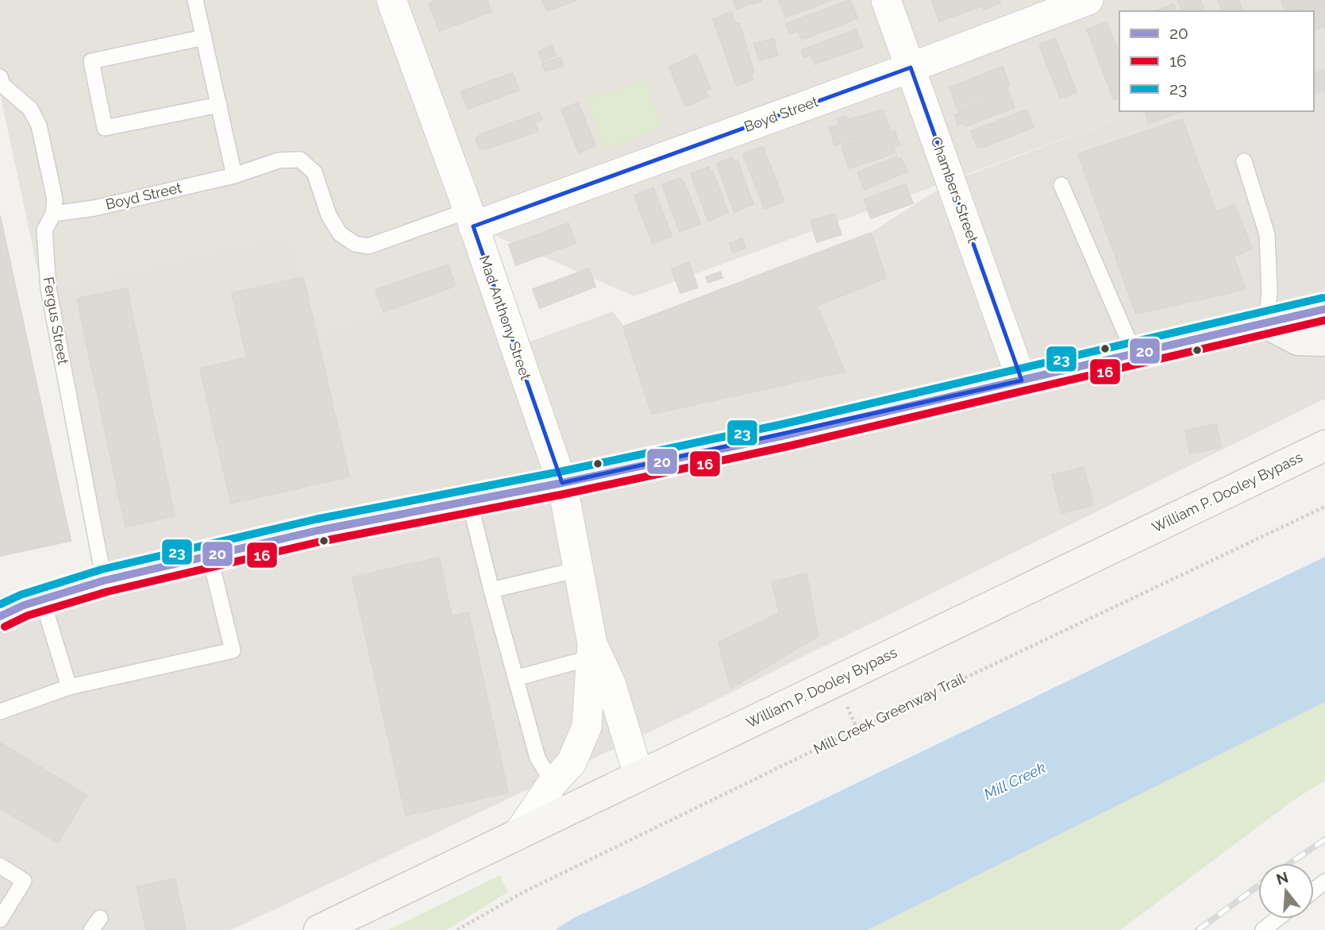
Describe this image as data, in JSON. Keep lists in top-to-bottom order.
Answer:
{
  "streets": {
    "street": [
      "Boyd Street",
      "Chambers Street",
      "Mad Anthony Street",
      "William P. Dooley Bypass"
    ],
    "lane": ["Fergus Street"],
    "path": ["Mill Creek Greenway Trail"]
  },
  "crossings": [
    ["Boyd Street", "Chambers Street"],
    ["Boyd Street", "Mad Anthony Street"],
    ["Boyd Street", "Fergus Street"],
    ["Mad Anthony Street", "William P. Dooley Bypass"]
  ],
  "water": ["Mill Creek"],
  "lines": ["transit line 23", "transit line 20", "transit line 16"],
  "legend": ["20", "16", "23"],
  "north": "top"
}
